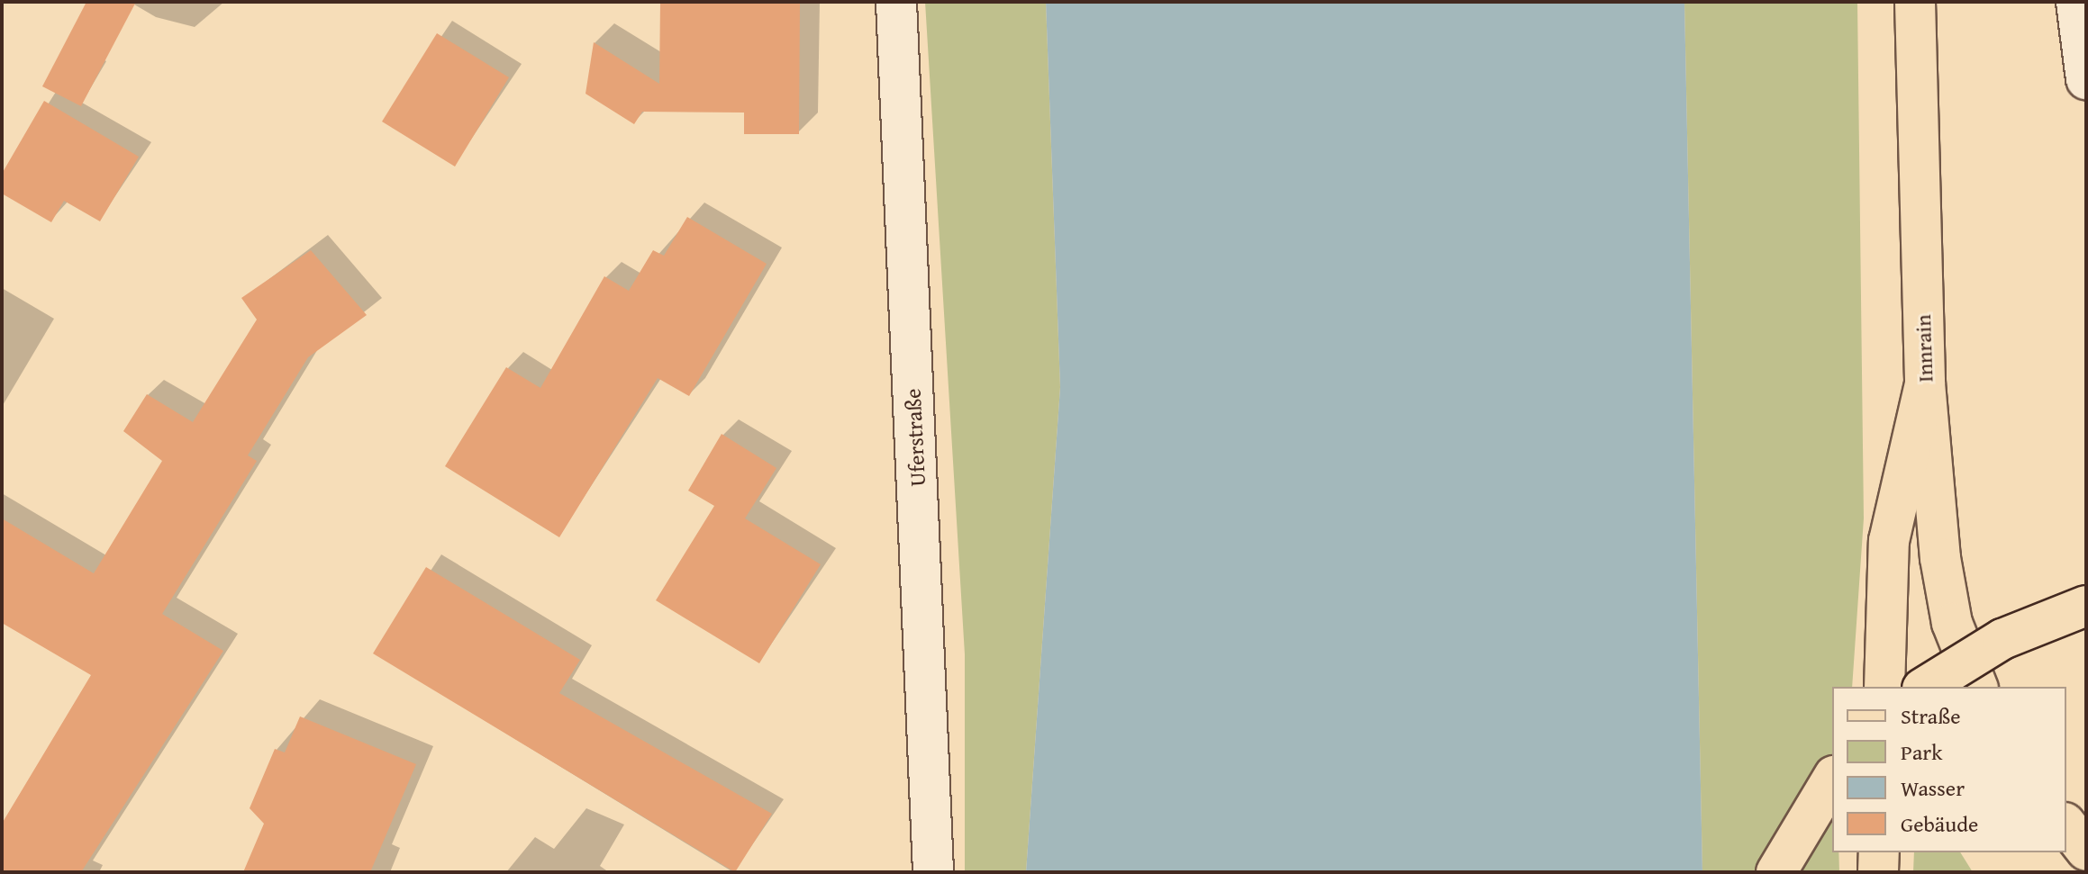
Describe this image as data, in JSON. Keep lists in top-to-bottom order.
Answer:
{
  "streets": {
    "main road": ["Innrain"],
    "street": ["Uferstraße"]
  },
  "legend": [
    "Straße",
    "Park",
    "Wasser",
    "Gebäude"
  ]
}
